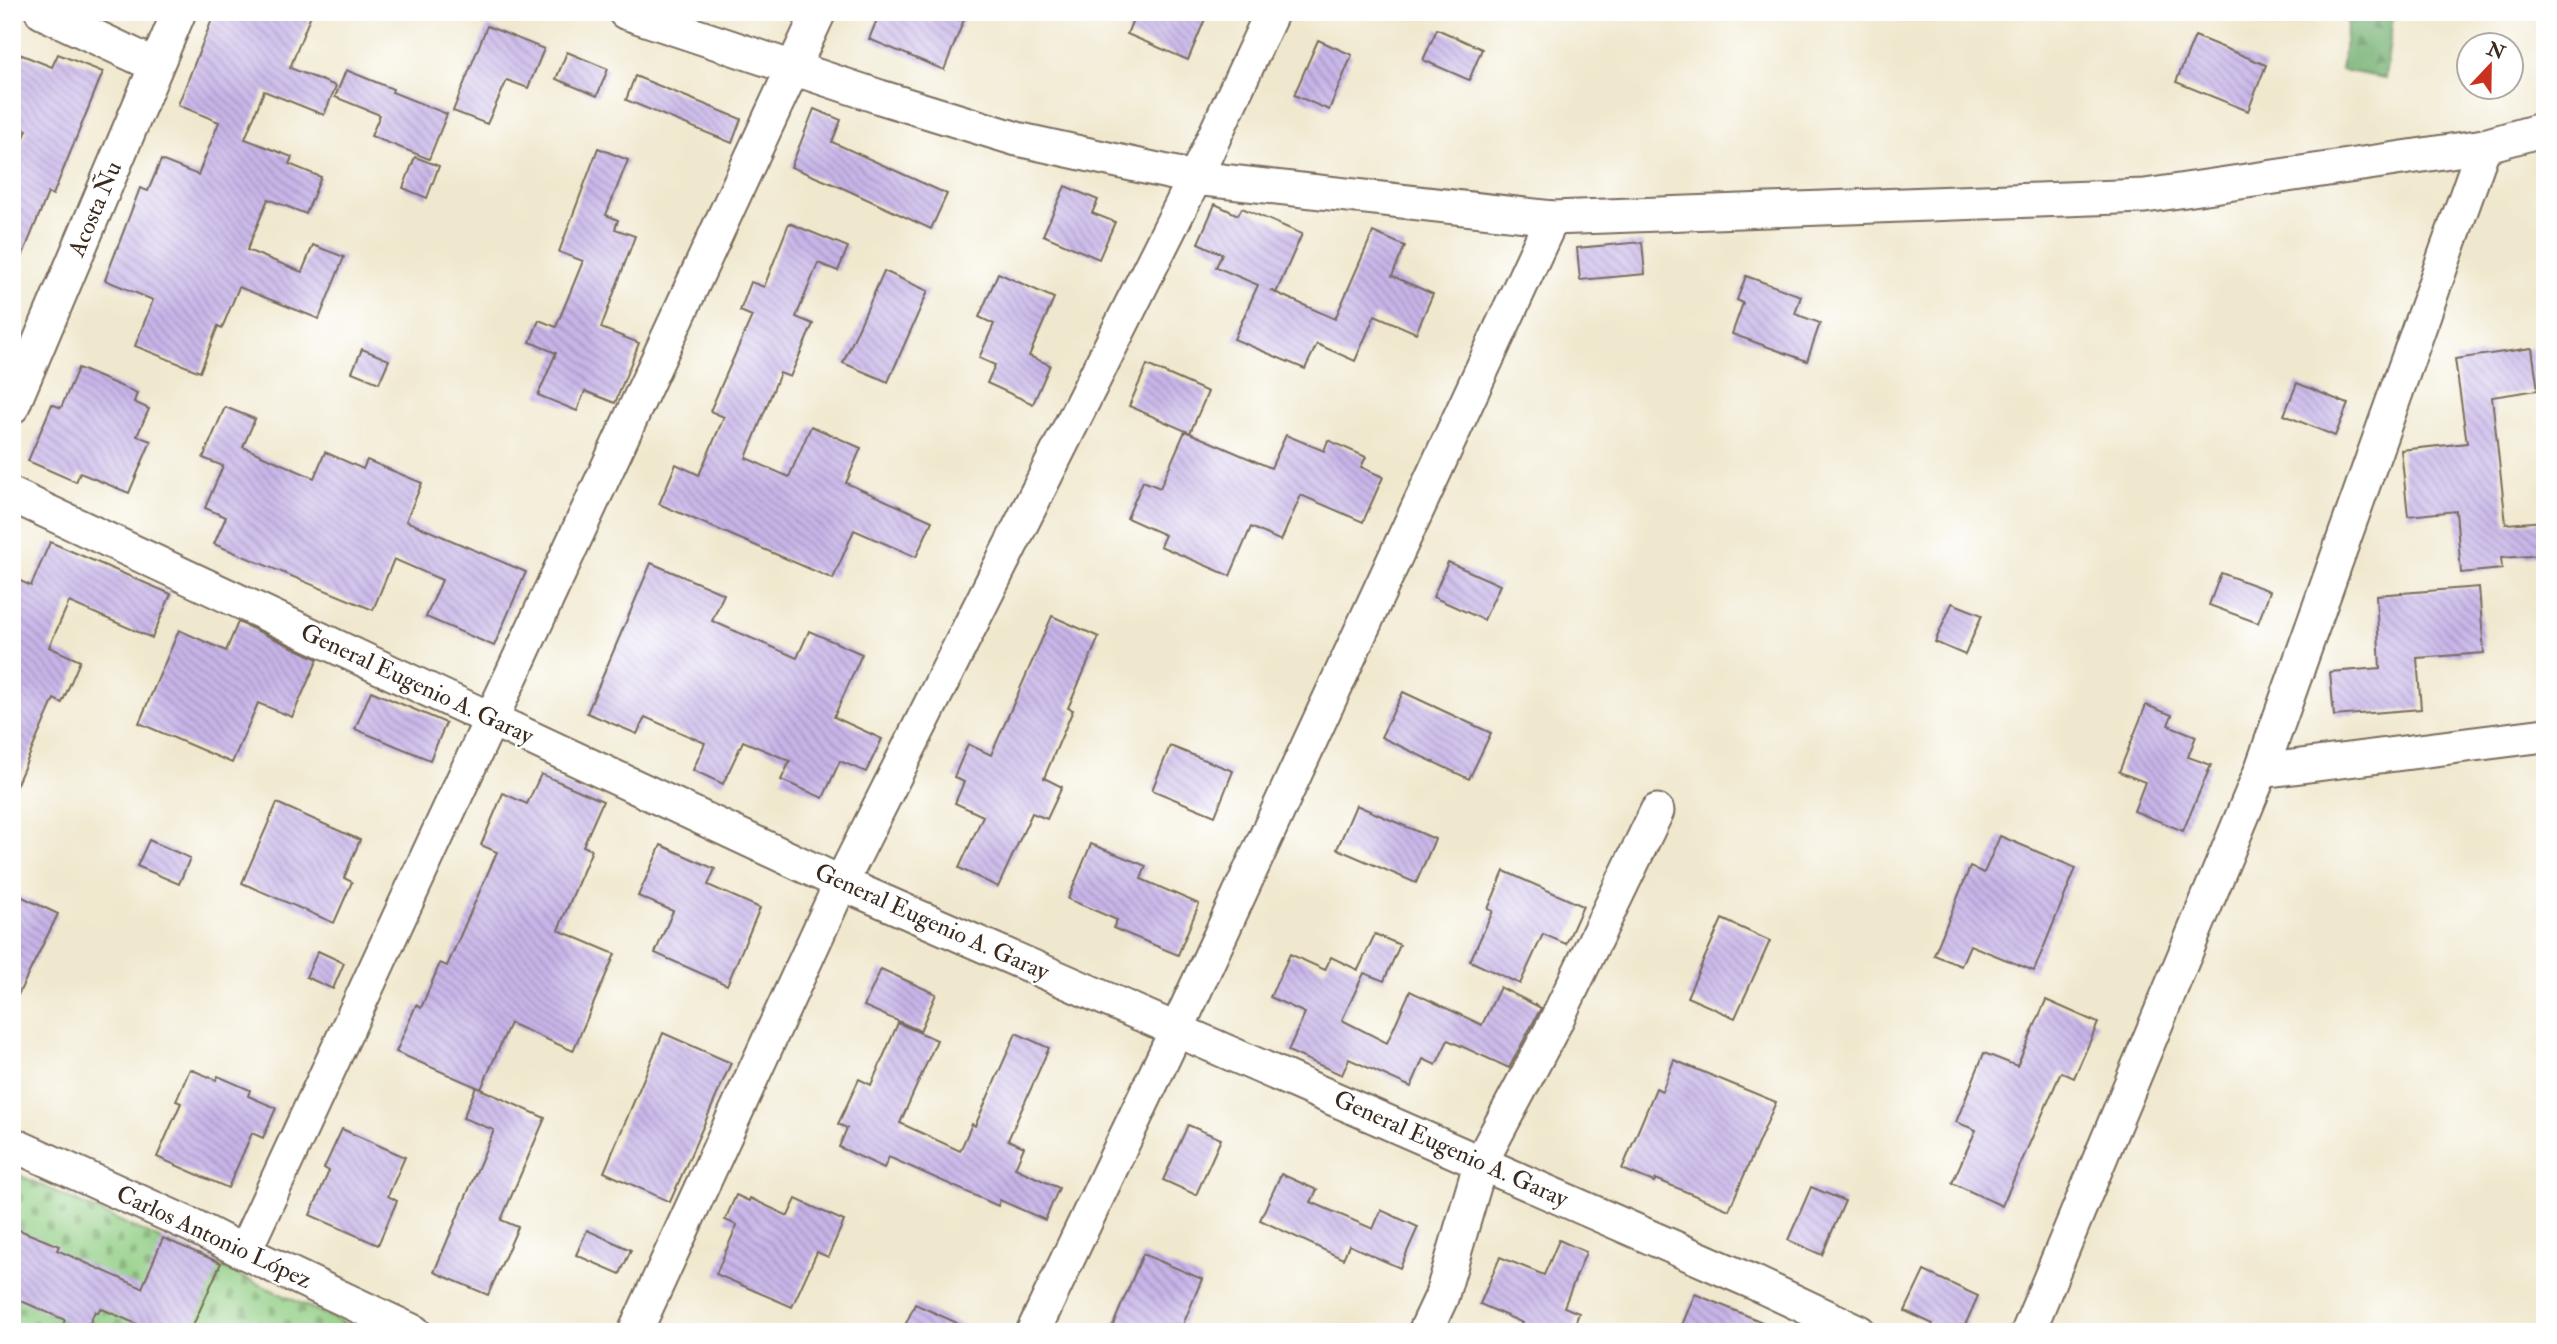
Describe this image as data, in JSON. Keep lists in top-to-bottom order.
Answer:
{
  "streets": {
    "street": ["Acosta Ñu", "General Eugenio A. Garay", "Carlos Antonio López"]
  },
  "north": "top"
}
